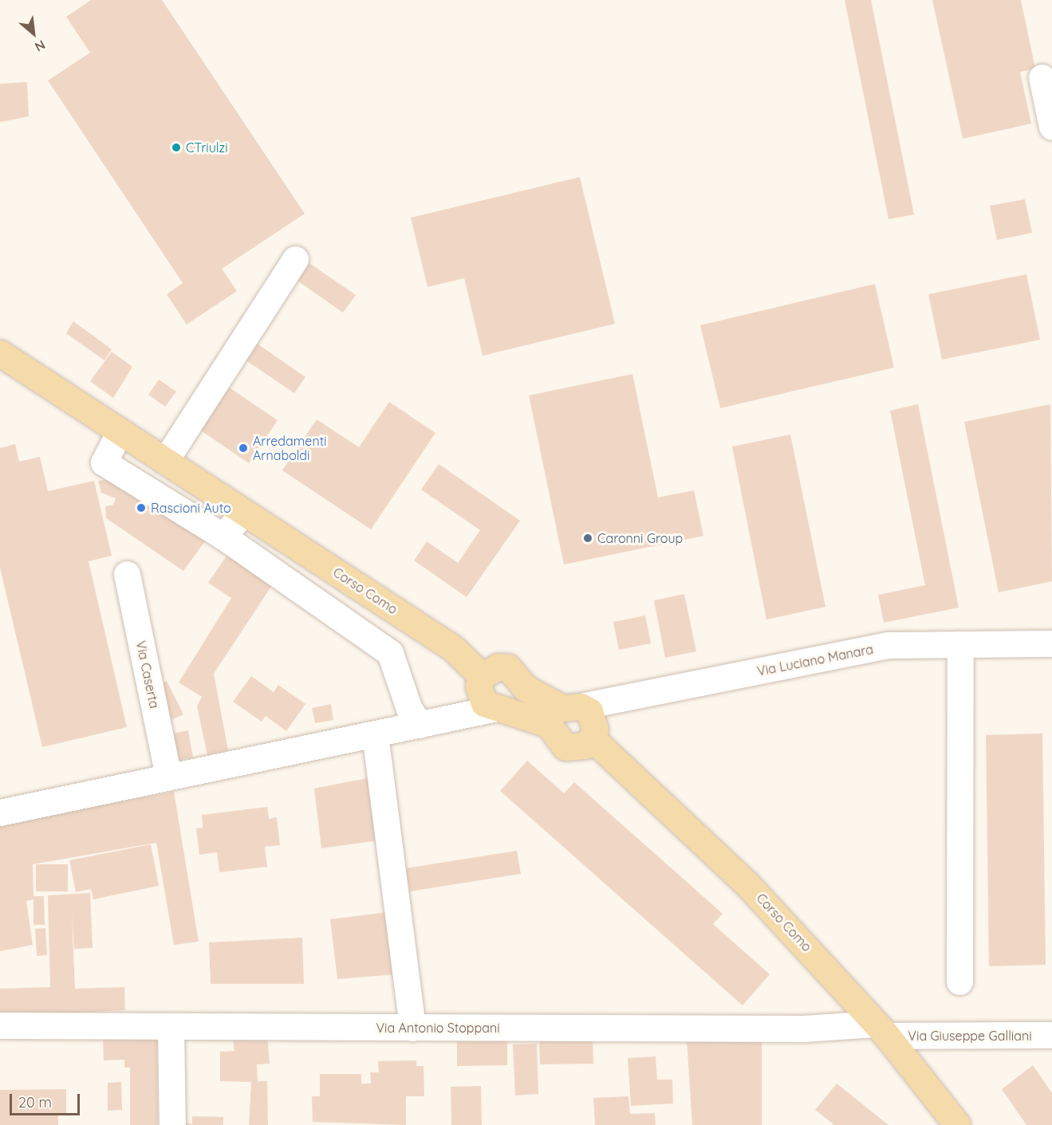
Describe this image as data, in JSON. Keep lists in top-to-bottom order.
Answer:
{
  "streets": {
    "main road": ["Corso Como"],
    "street": [
      "Via Luciano Manara",
      "Via Caserta",
      "Via Antonio Stoppani",
      "Via Giuseppe Galliani"
    ]
  },
  "crossings": [
    ["Corso Como", "Via Antonio Stoppani"],
    ["Corso Como", "Via Giuseppe Galliani"],
    ["Via Antonio Stoppani", "Via Giuseppe Galliani"]
  ],
  "places": [
    "CTriulzi",
    "Arredamenti Arnaboldi",
    "Rascioni Auto",
    "Caronni Group"
  ],
  "scale_bar": "20 m",
  "north": "bottom right"
}
